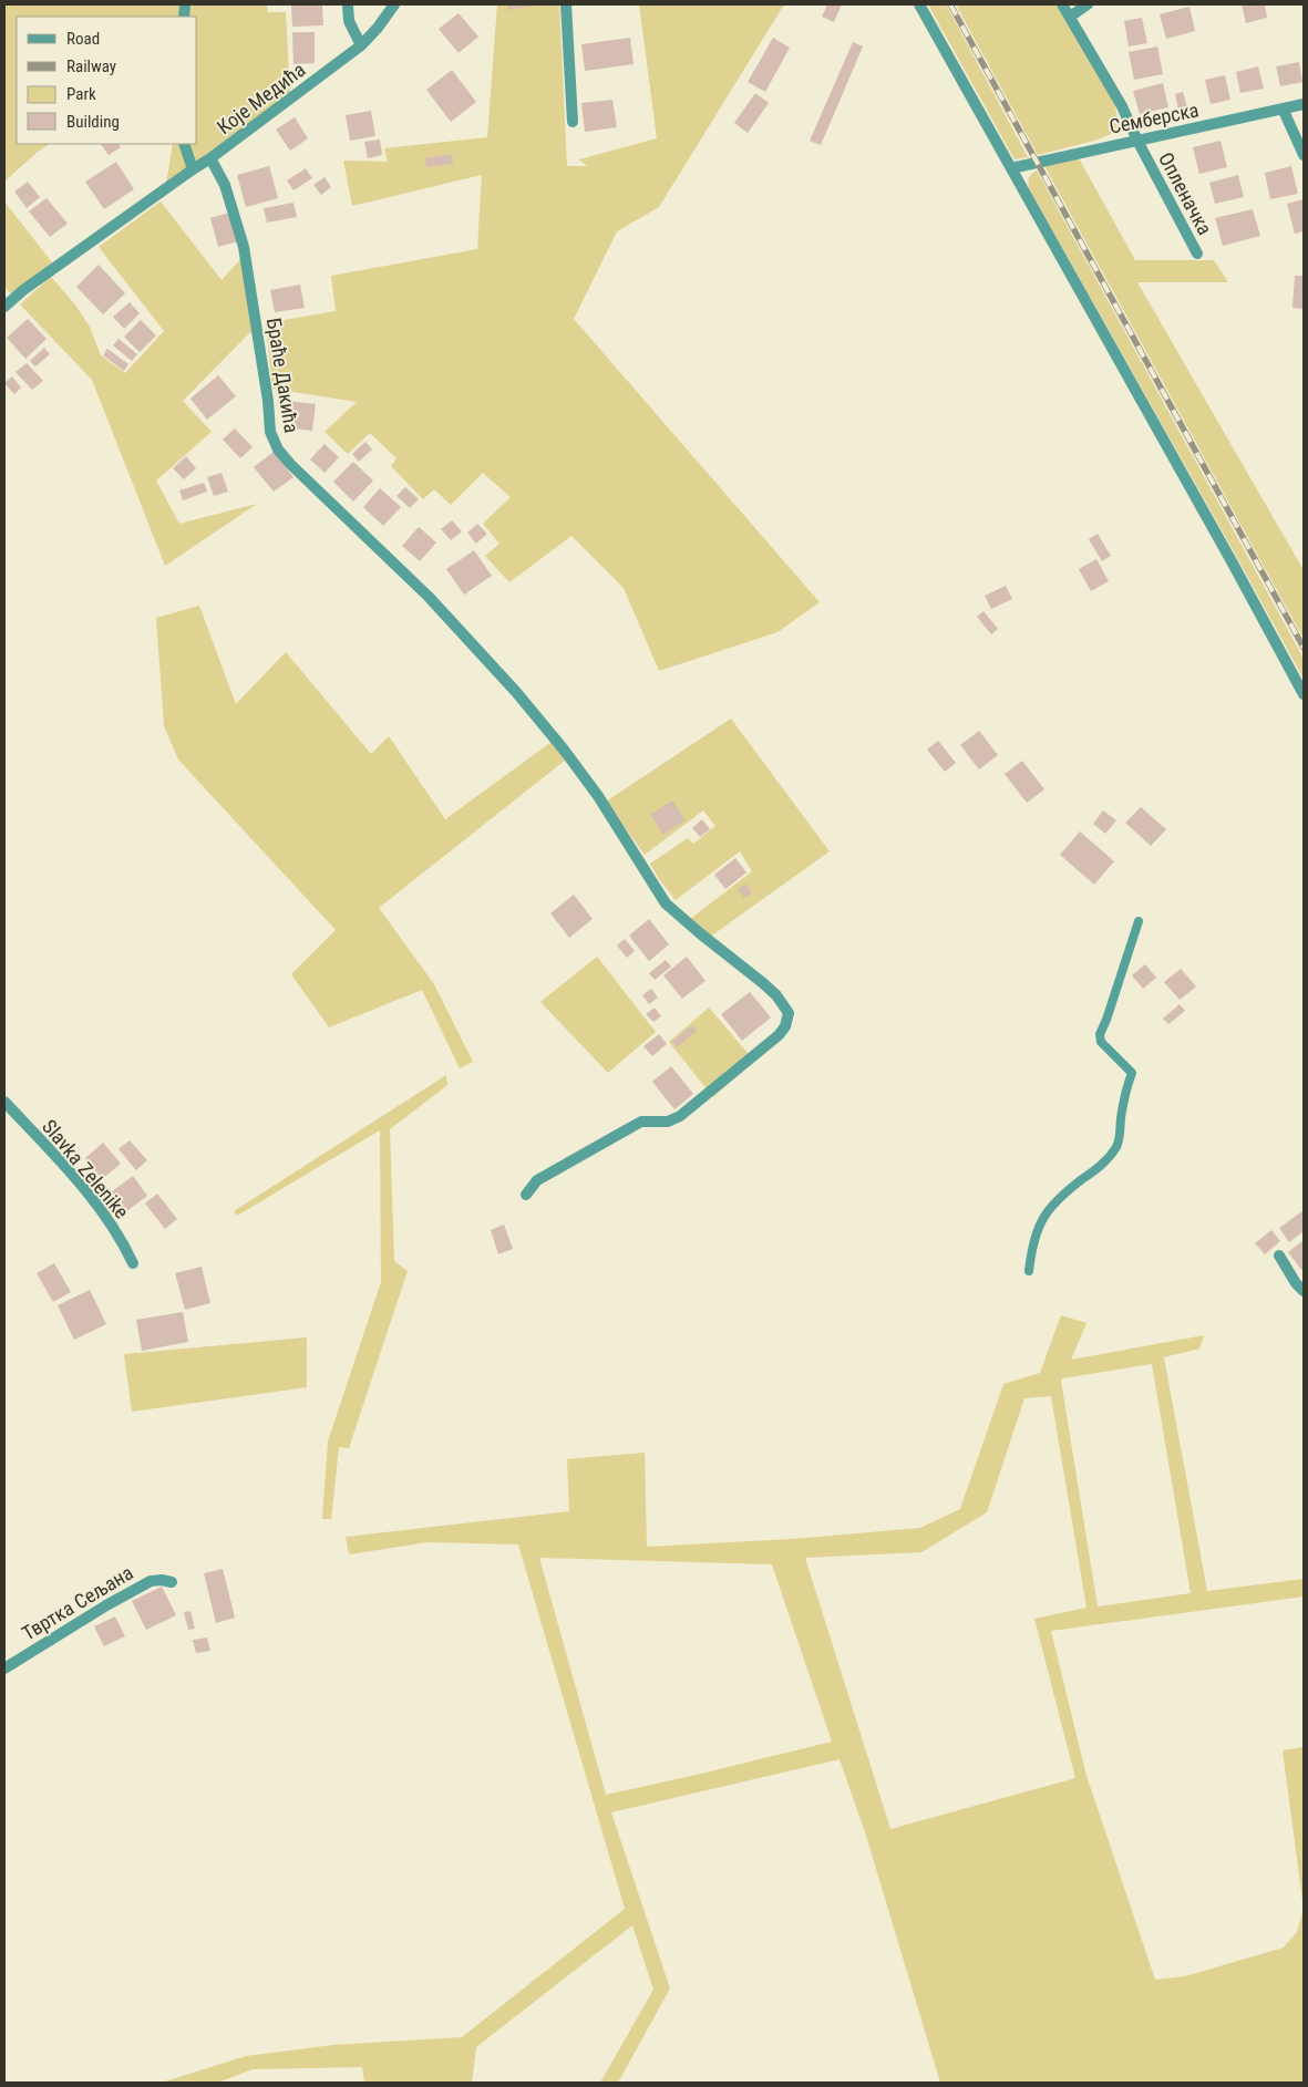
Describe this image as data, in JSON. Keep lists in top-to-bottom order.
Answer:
{
  "streets": {
    "street": [
      "Које Медића",
      "Семберска",
      "Опленачка",
      "Браће Дакића",
      "Slavka Zelenike",
      "Твртка Сељана"
    ]
  },
  "crossings": [
    ["Које Медића", "Браће Дакића"],
    ["Семберска", "Опленачка"]
  ],
  "legend": [
    "Road",
    "Railway",
    "Park",
    "Building"
  ]
}
